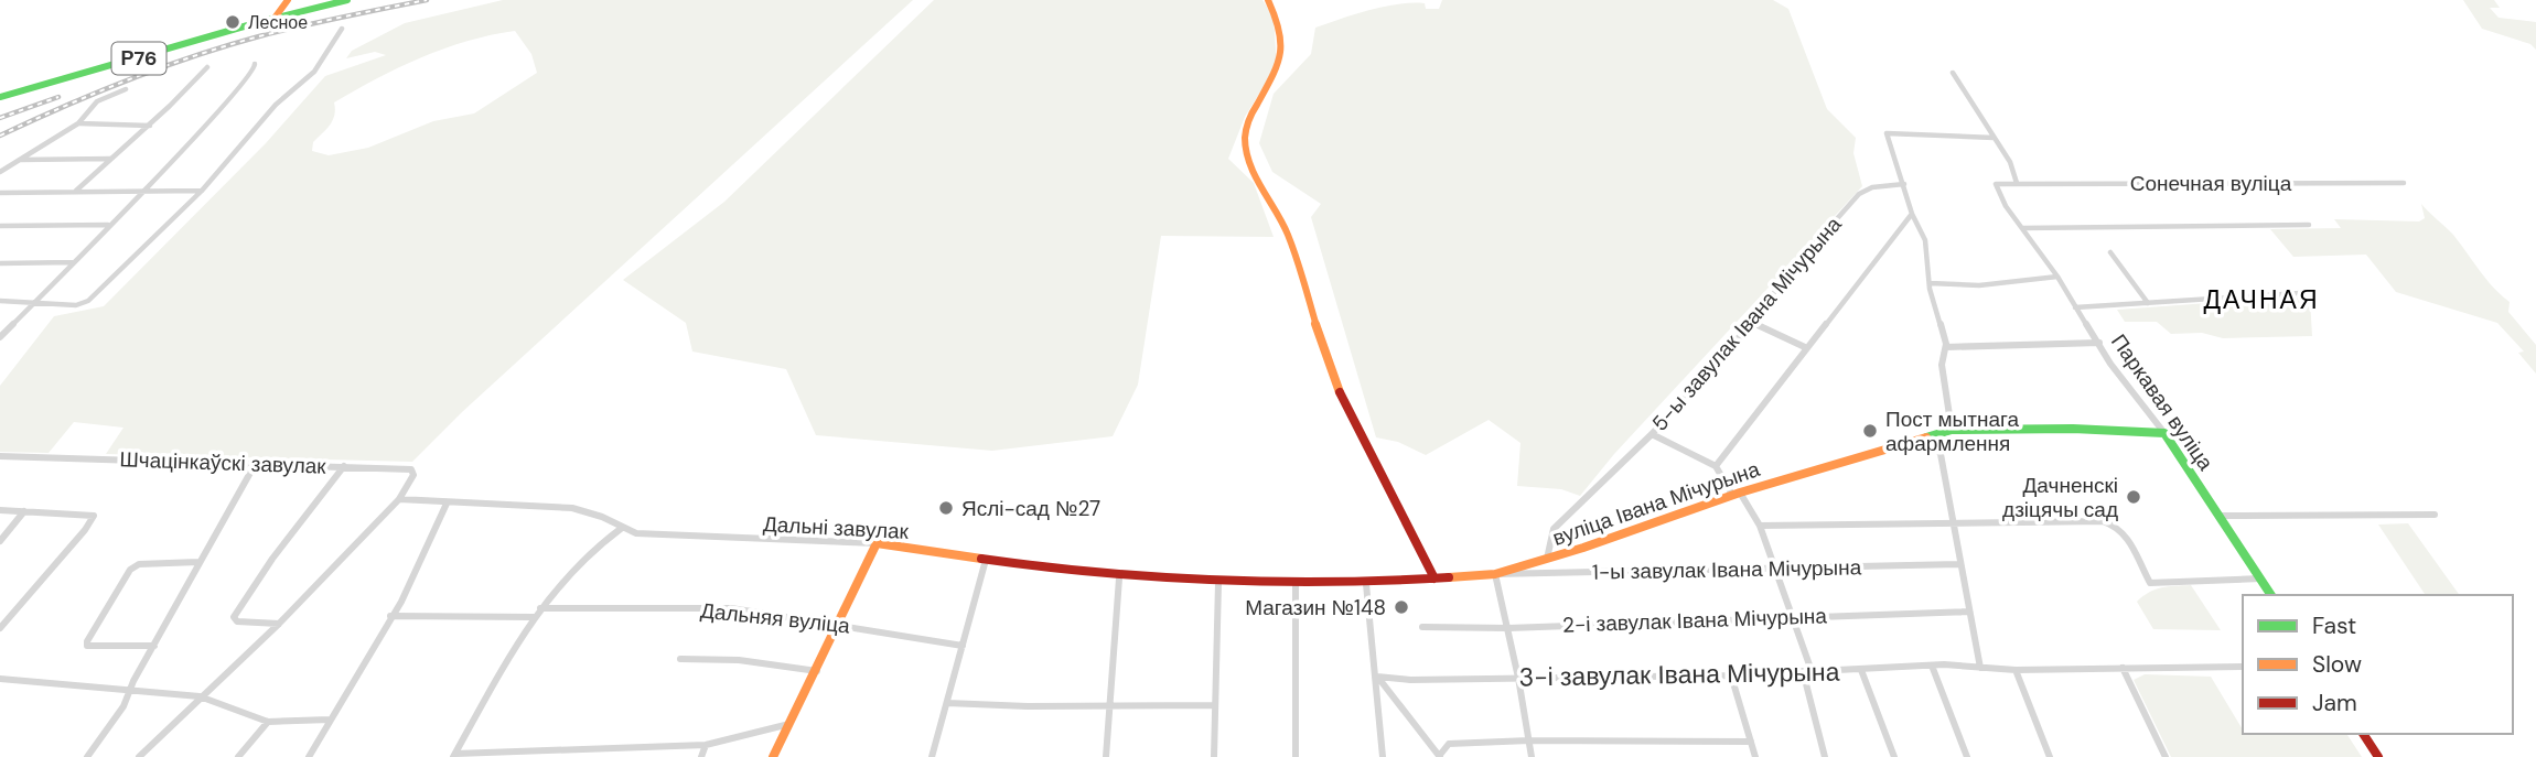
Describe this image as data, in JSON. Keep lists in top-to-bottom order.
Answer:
{
  "streets": {
    "street": [
      "Р76",
      "Сонечная вуліца",
      "5-ы завулак Івана Мічурына",
      "Паркавая вуліца",
      "Шчацінкаўскі завулак",
      "вуліца Івана Мічурына",
      "Дальні завулак",
      "1-ы завулак Івана Мічурына",
      "Дальняя вуліца",
      "2-і завулак Івана Мічурына",
      "3-і завулак Івана Мічурына"
    ]
  },
  "crossings": [
    ["Сонечная вуліца", "Паркавая вуліца"],
    ["5-ы завулак Івана Мічурына", "вуліца Івана Мічурына"],
    ["Паркавая вуліца", "вуліца Івана Мічурына"],
    ["Шчацінкаўскі завулак", "Дальні завулак"],
    ["вуліца Івана Мічурына", "Дальні завулак"],
    ["вуліца Івана Мічурына", "1-ы завулак Івана Мічурына"]
  ],
  "districts": ["ДАЧНАЯ"],
  "places": [
    "Лесное",
    "Пост мытнага афармлення",
    "Дачненскі дзіцячы сад",
    "Яслі-сад №27",
    "Магазин №148"
  ],
  "legend": ["Fast", "Slow", "Jam"]
}
